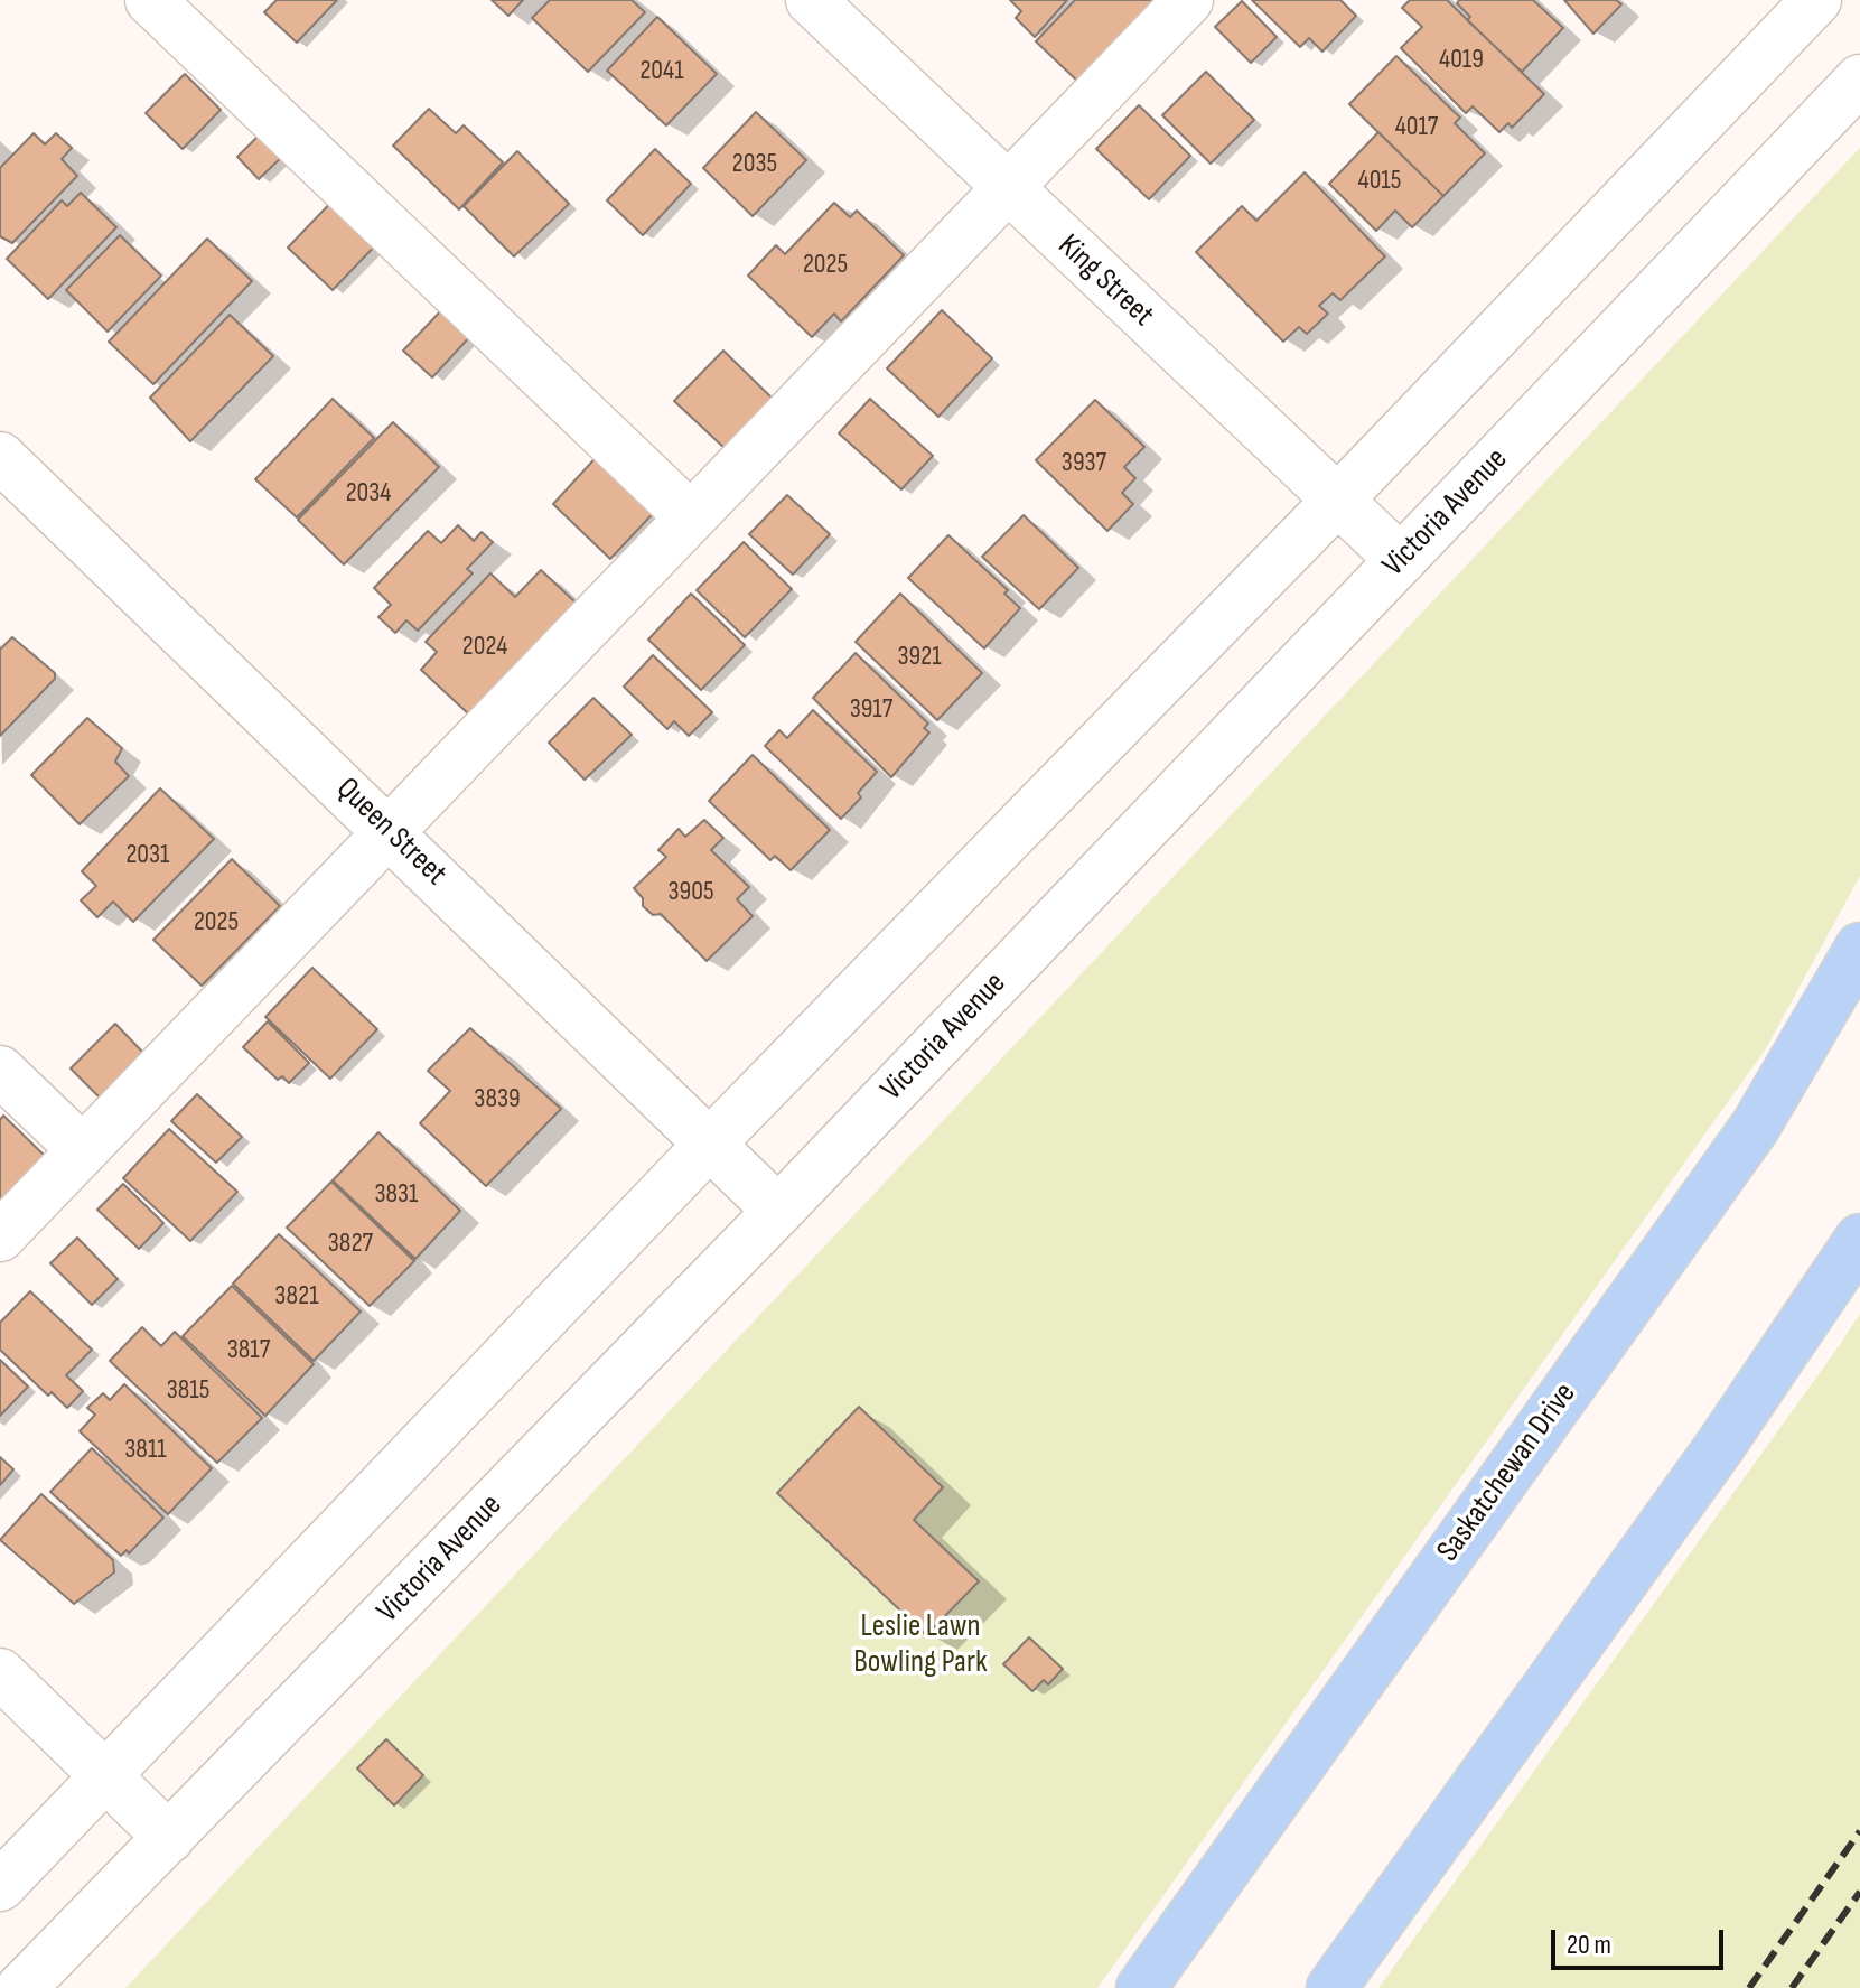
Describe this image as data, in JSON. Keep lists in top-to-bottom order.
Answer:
{
  "streets": {
    "main road": ["Saskatchewan Drive"],
    "street": ["King Street", "Victoria Avenue", "Queen Street"]
  },
  "crossings": [
    ["King Street", "Victoria Avenue"],
    ["Victoria Avenue", "Queen Street"]
  ],
  "parks": ["Leslie Lawn Bowling Park"],
  "house_numbers": [
    "4019",
    "2041",
    "4017",
    "2035",
    "4015",
    "2025",
    "3937",
    "2034",
    "2024",
    "3921",
    "3917",
    "2031",
    "3905",
    "2025",
    "3839",
    "3831",
    "3827",
    "3821",
    "3817",
    "3815",
    "3811"
  ],
  "scale_bar": "20 m"
}
